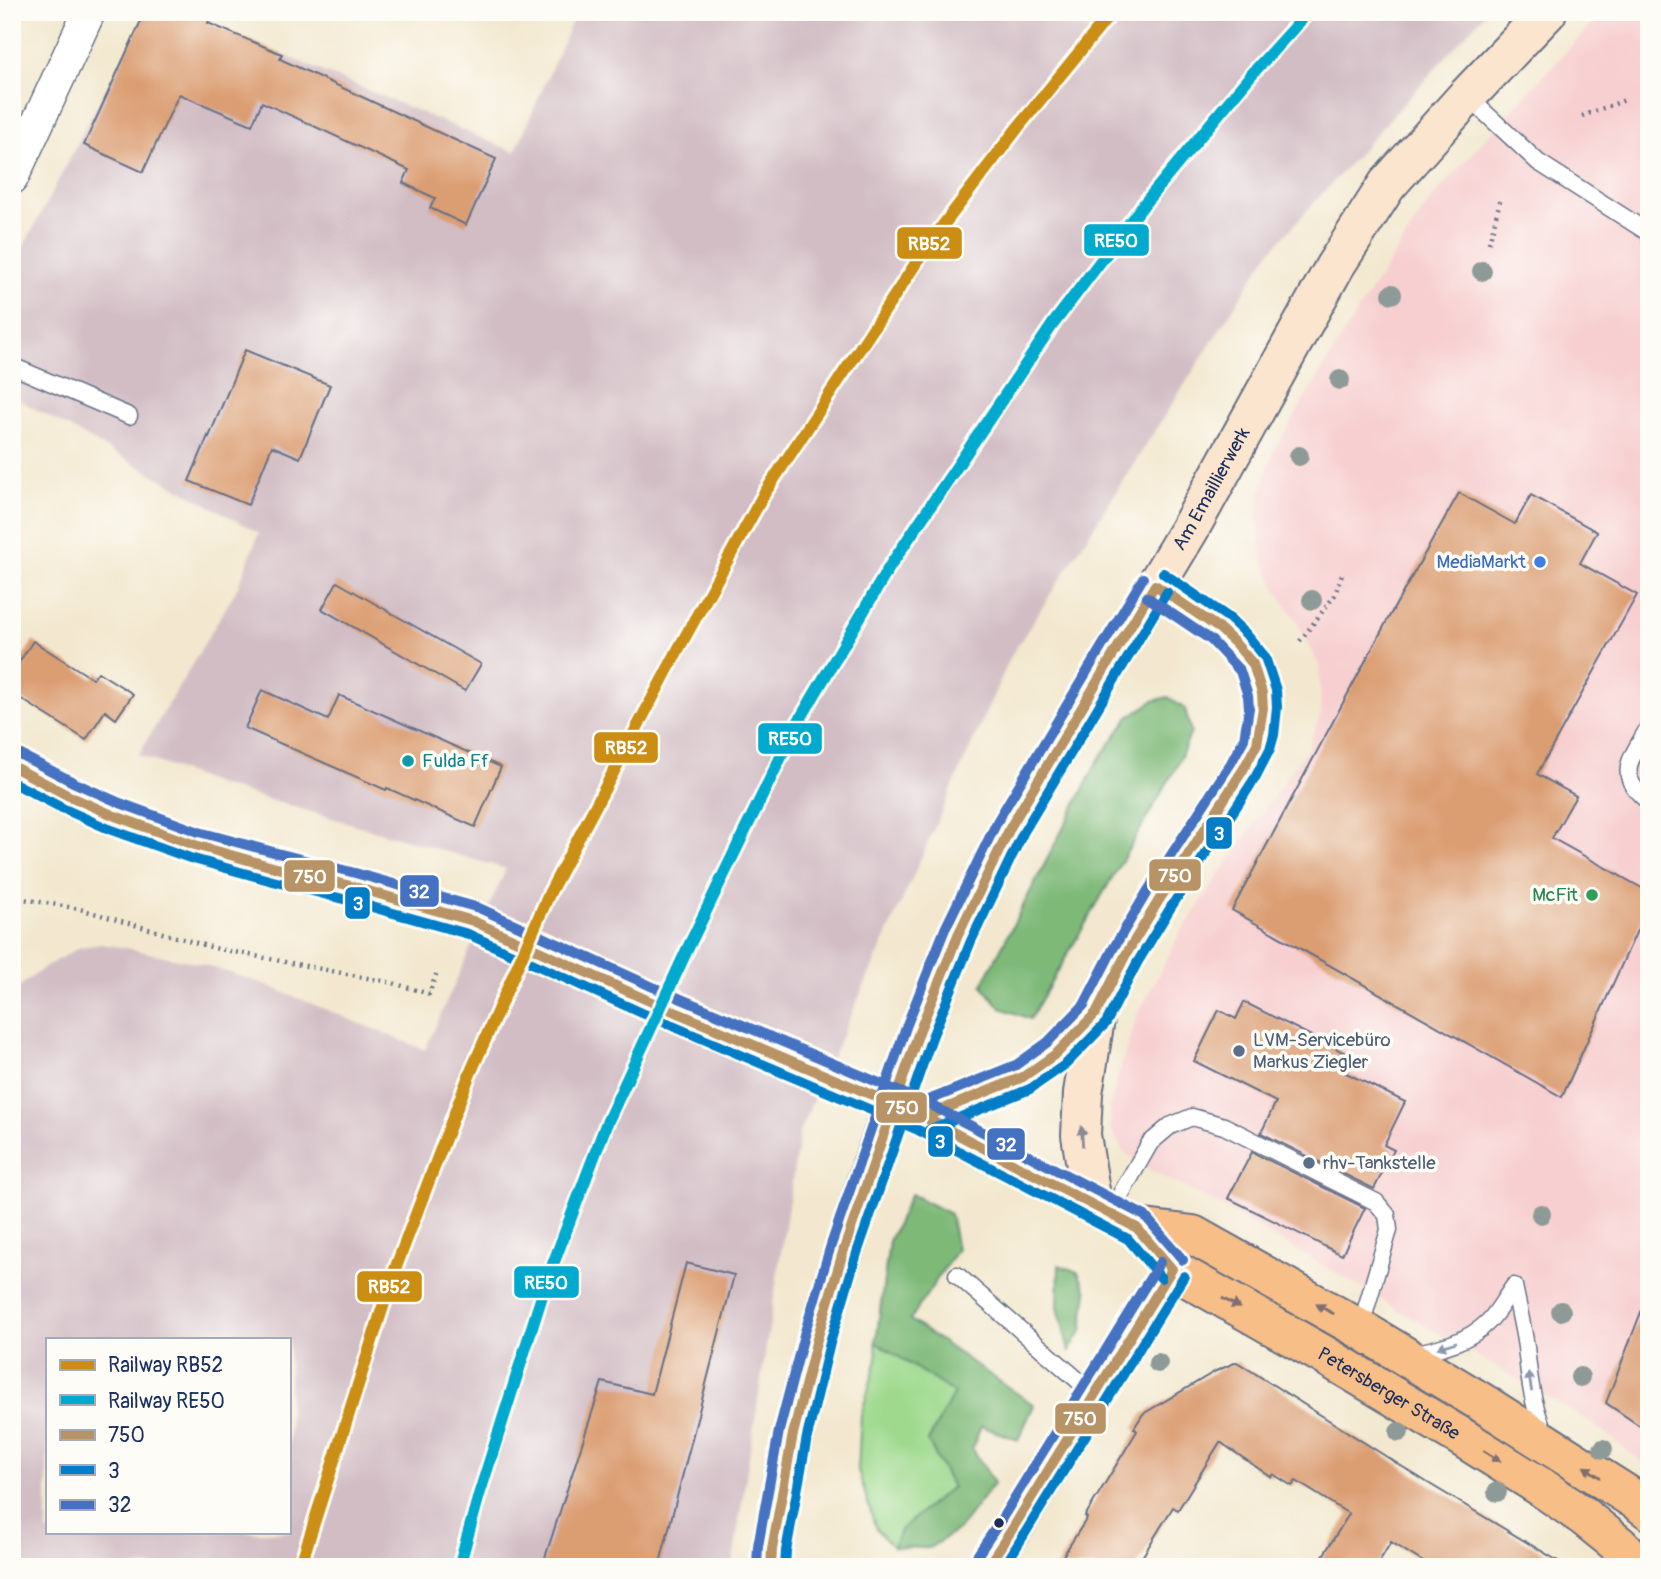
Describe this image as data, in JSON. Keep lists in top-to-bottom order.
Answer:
{
  "streets": {
    "main road": ["Am Emaillierwerk", "Petersberger Straße"]
  },
  "places": [
    "MediaMarkt",
    "Fulda Ff",
    "McFit",
    "LVM-Servicebüro Markus Ziegler",
    "rhv-Tankstelle"
  ],
  "lines": [
    "rail line RB52",
    "rail line RE50",
    "transit line 3",
    "transit line 32",
    "transit line 750"
  ],
  "legend": [
    "Railway RB52",
    "Railway RE50",
    "750",
    "3",
    "32"
  ]
}
